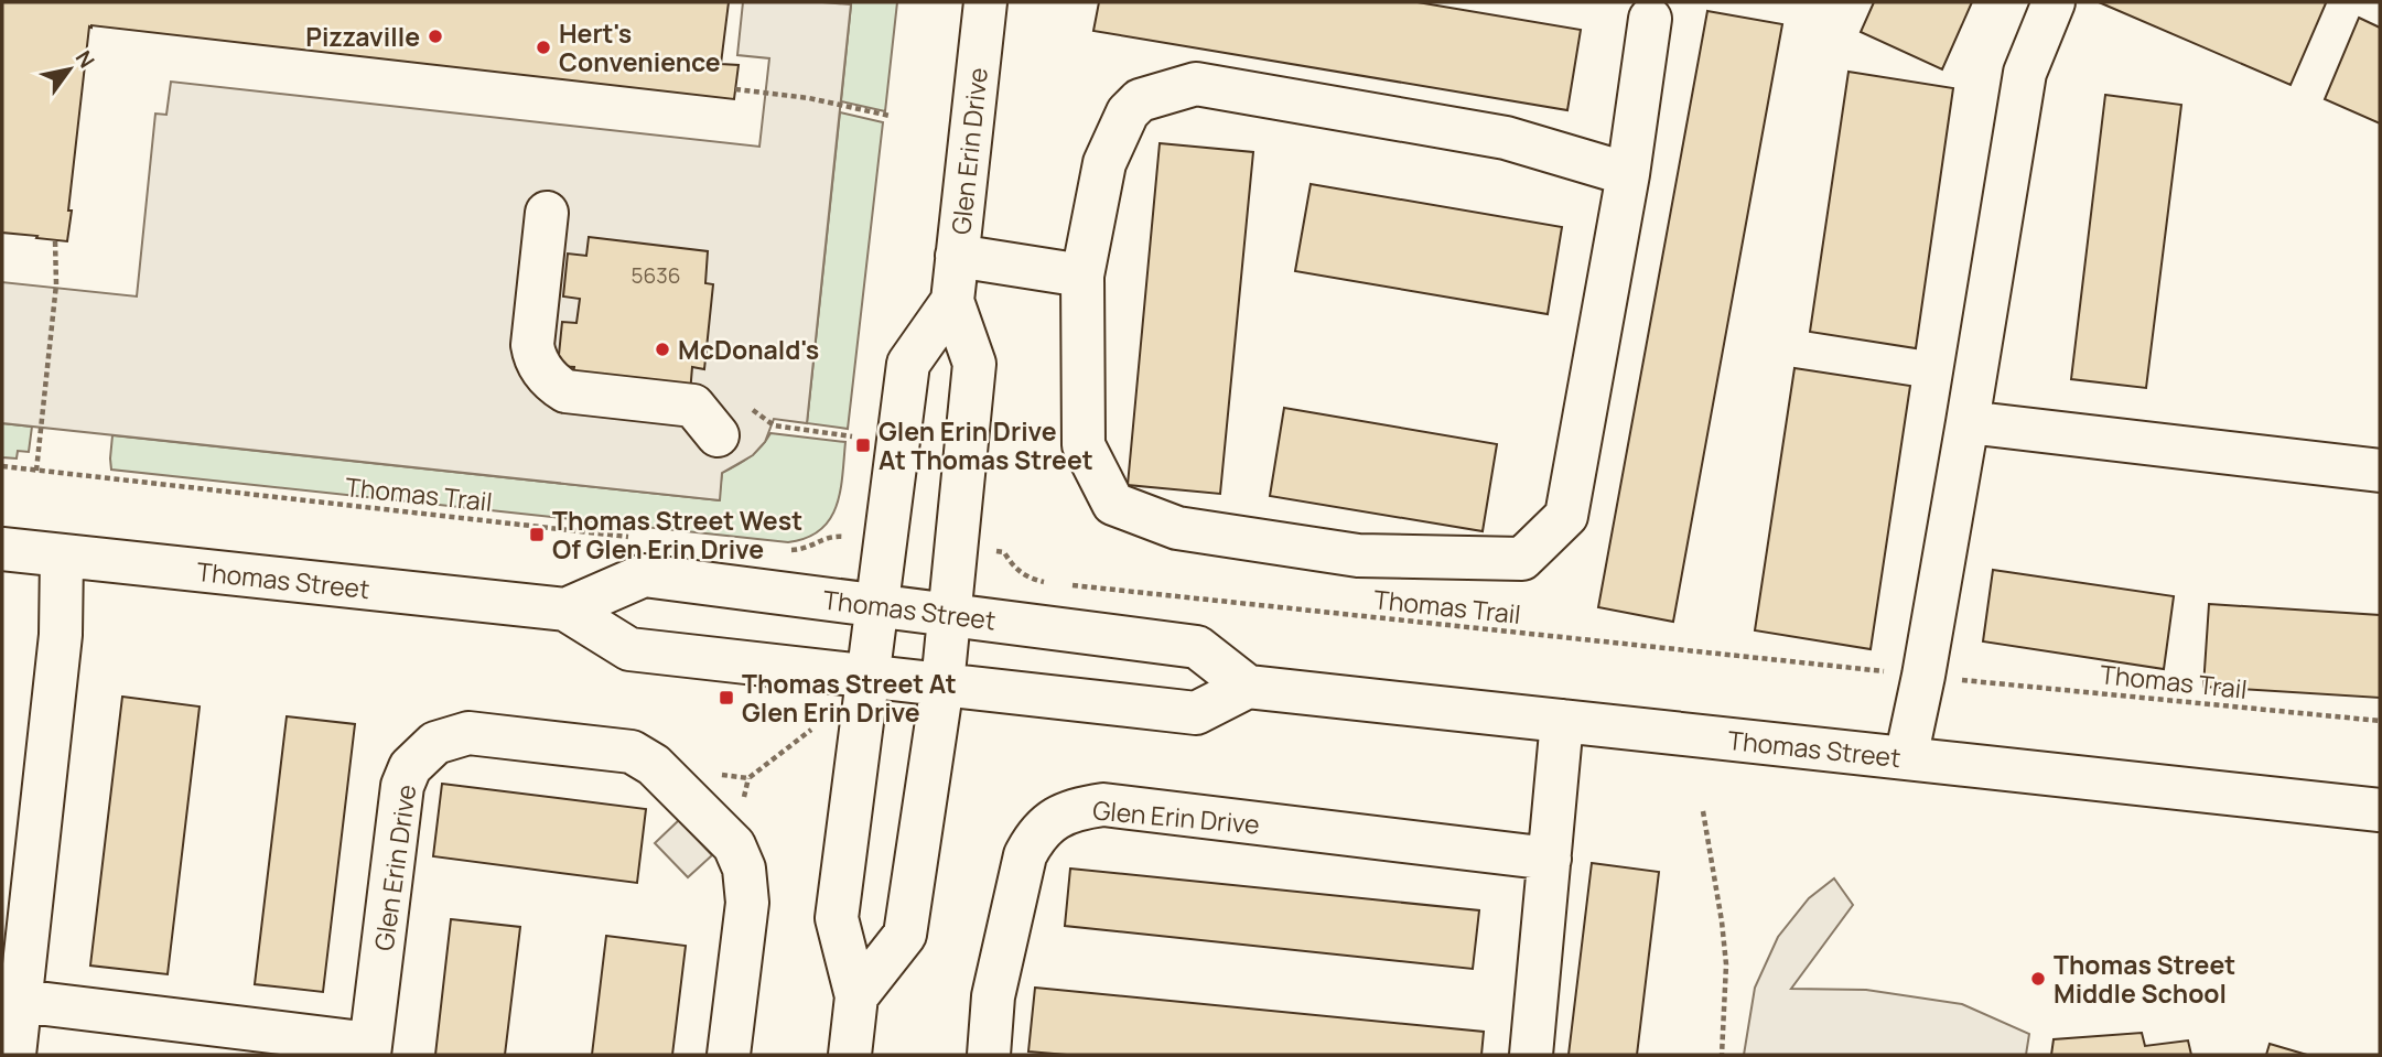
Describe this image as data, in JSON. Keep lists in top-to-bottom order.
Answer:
{
  "streets": {
    "street": ["Glen Erin Drive", "Thomas Street"],
    "path": ["Thomas Trail"]
  },
  "crossings": [
    ["Glen Erin Drive", "Thomas Street"]
  ],
  "places": {
    "other": [
      "Pizzaville",
      "Hert's Convenience",
      "McDonald's",
      "Thomas Street Middle School"
    ],
    "transit": ["Glen Erin Drive At Thomas Street", "Thomas Street West Of Glen Erin Drive", "Thomas Street At Glen Erin Drive"]
  },
  "house_numbers": ["5636"],
  "north": "top right"
}
